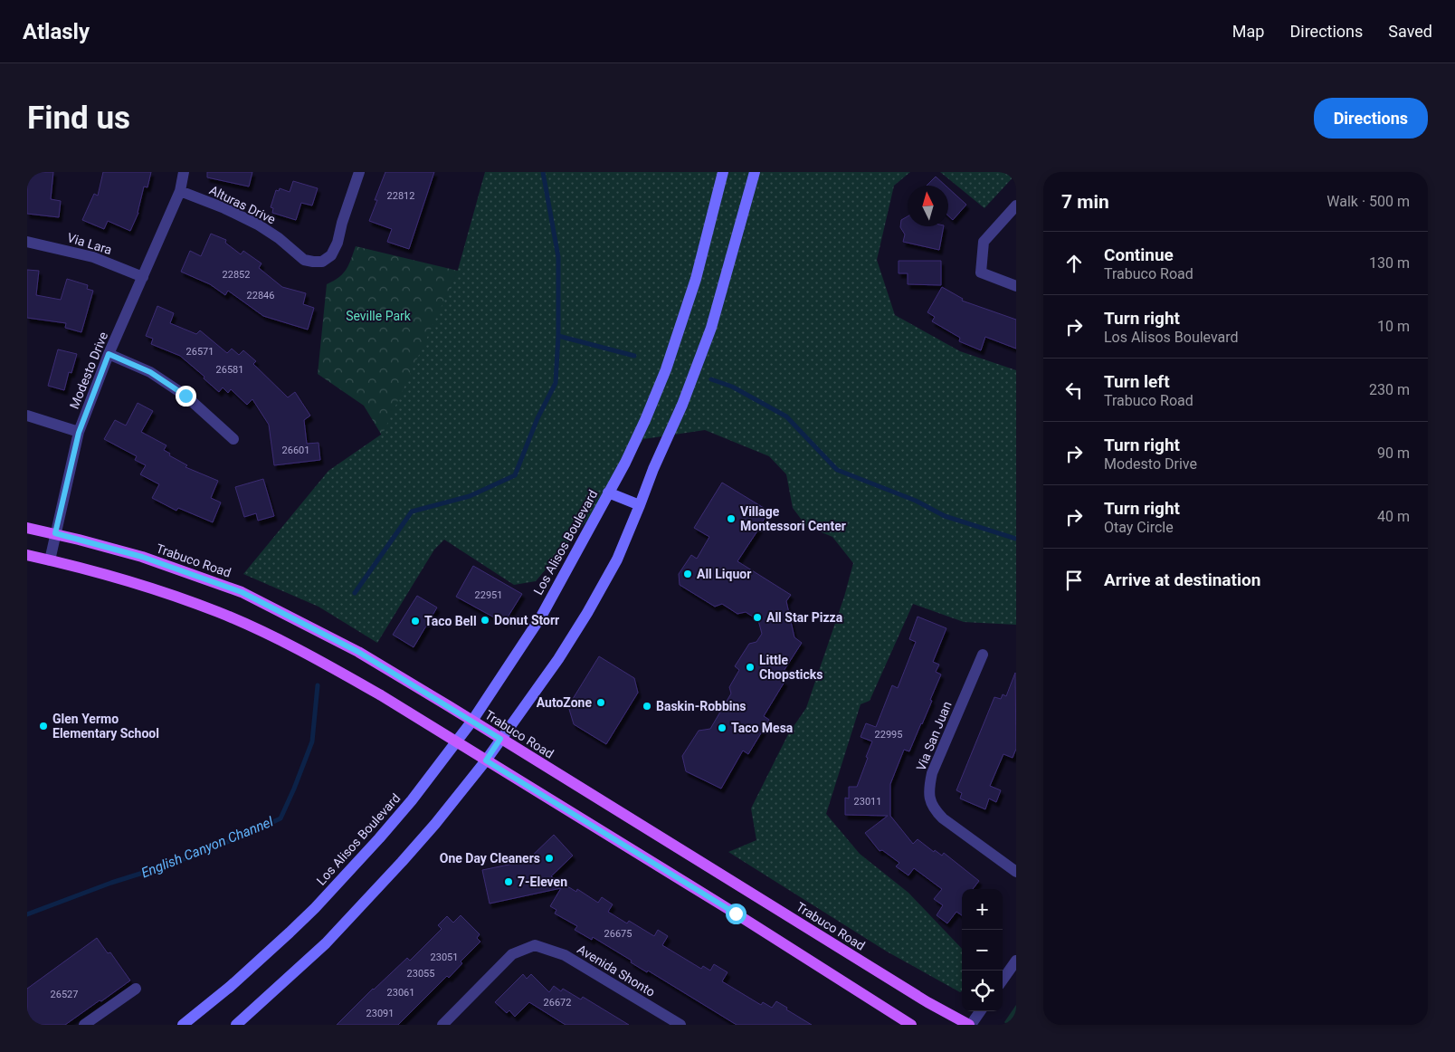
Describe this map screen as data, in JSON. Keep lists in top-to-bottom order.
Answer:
{
  "streets": {
    "main road": ["Los Alisos Boulevard", "Trabuco Road"],
    "street": [
      "Alturas Drive",
      "Via Lara",
      "Modesto Drive",
      "Via San Juan",
      "Avenida Shonto"
    ]
  },
  "crossings": [
    ["Alturas Drive", "Modesto Drive"],
    ["Via Lara", "Modesto Drive"],
    ["Modesto Drive", "Trabuco Road"],
    ["Los Alisos Boulevard", "Trabuco Road"]
  ],
  "water": ["English Canyon Channel"],
  "parks": ["Seville Park"],
  "places": [
    "Village Montessori Center",
    "All Liquor",
    "All Star Pizza",
    "Donut Storr",
    "Taco Bell",
    "Little Chopsticks",
    "AutoZone",
    "Baskin-Robbins",
    "Glen Yermo Elementary School",
    "Taco Mesa",
    "One Day Cleaners",
    "7-Eleven"
  ],
  "house_numbers": [
    "22812",
    "22852",
    "22846",
    "26571",
    "26581",
    "26601",
    "22951",
    "22995",
    "23011",
    "26675",
    "23051",
    "23055",
    "23061",
    "26527",
    "26672",
    "23091"
  ],
  "north": "top",
  "page": {
    "header": "Atlasly",
    "nav": ["Map", "Directions", "Saved"],
    "buttons": "Directions",
    "title": "Find us",
    "heading": ["7 min", "Walk · 500 m"],
    "list": [
      ["Continue", "Trabuco Road", "130 m"],
      ["Turn right", "Los Alisos Boulevard", "10 m"],
      ["Turn left", "Trabuco Road", "230 m"],
      ["Turn right", "Modesto Drive", "90 m"],
      ["Turn right", "Otay Circle", "40 m"],
      "Arrive at destination"
    ],
    "map_buttons": ["+", "−"]
  }
}
